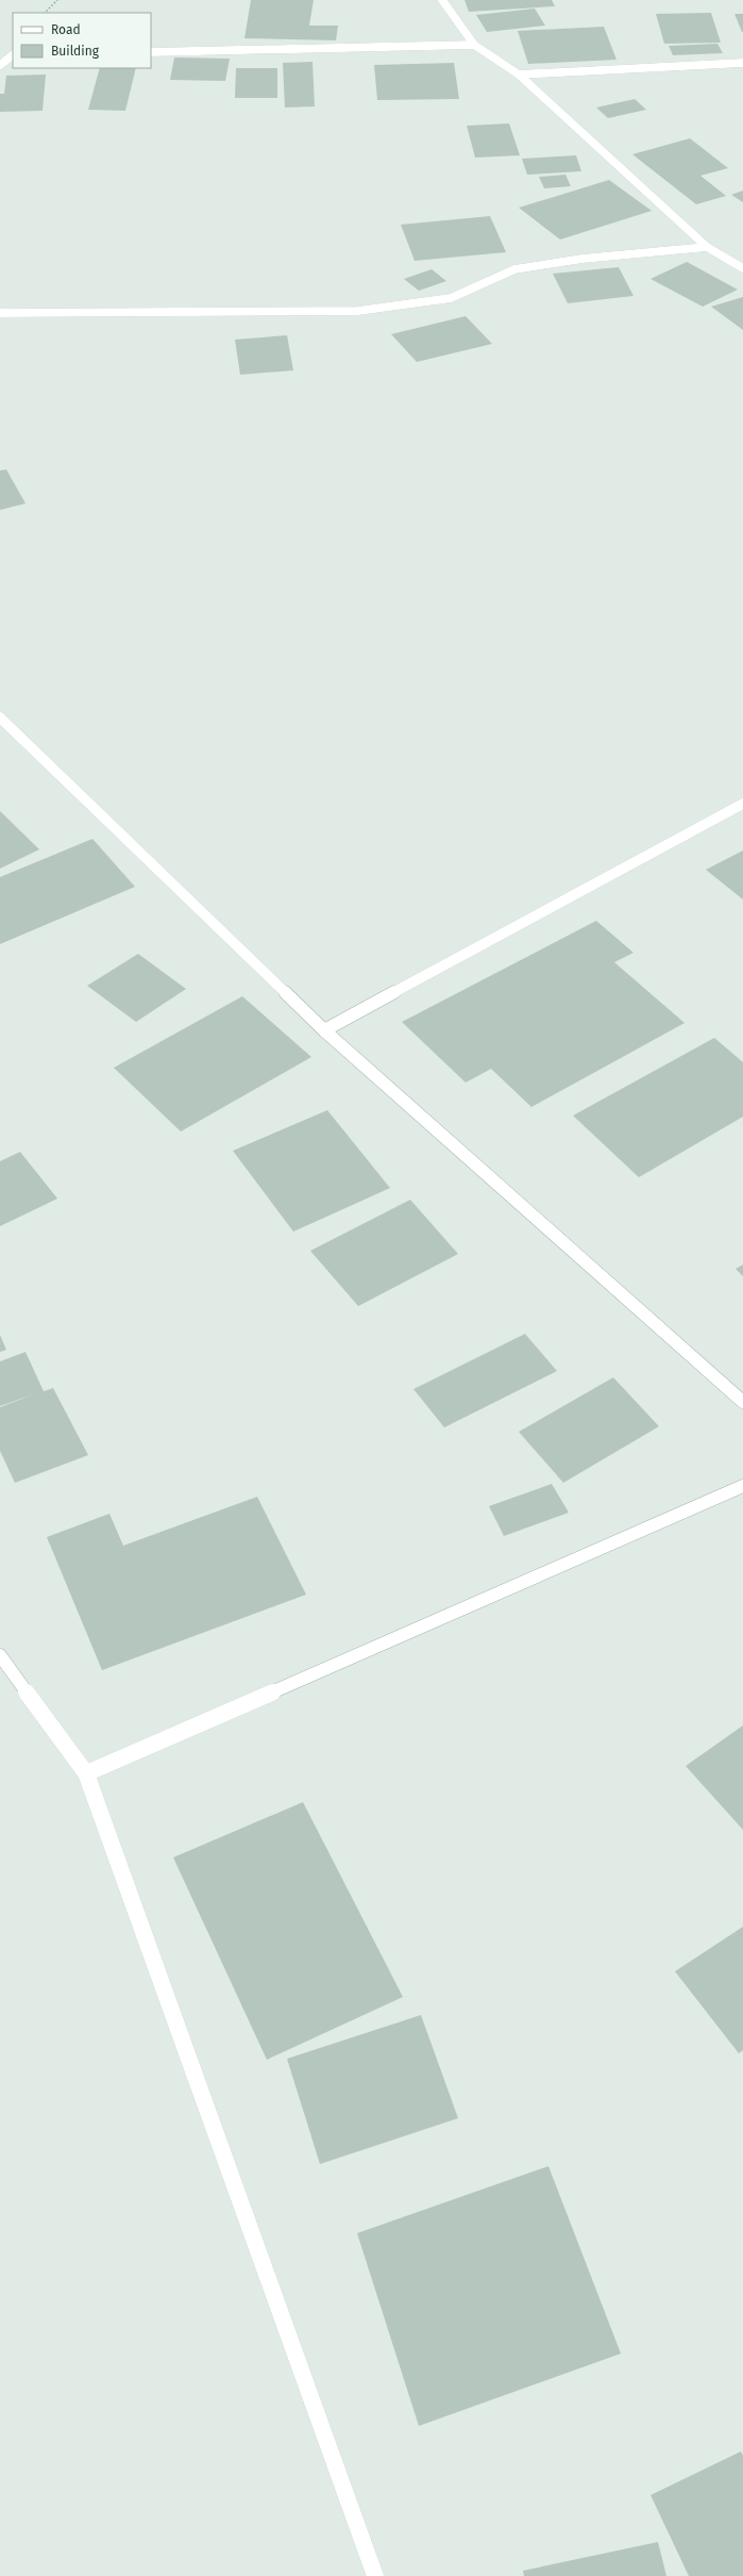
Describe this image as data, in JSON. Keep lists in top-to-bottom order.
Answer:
{
  "legend": ["Road", "Building"]
}
